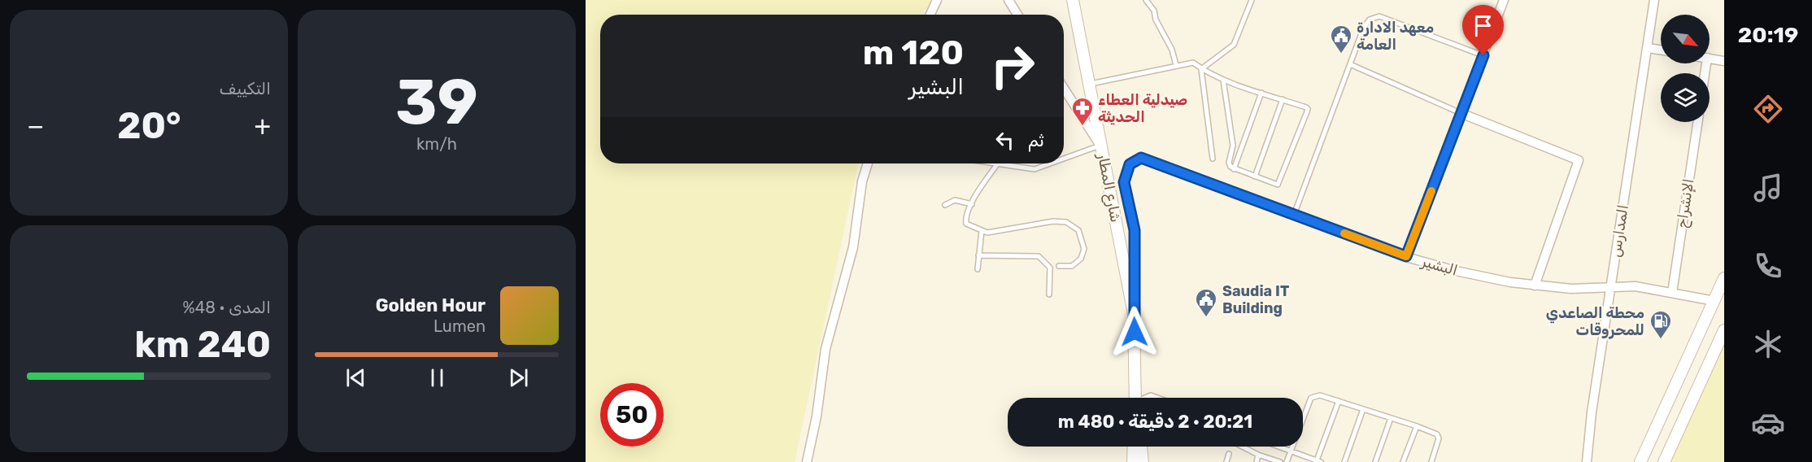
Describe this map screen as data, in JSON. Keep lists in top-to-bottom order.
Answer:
{
  "streets": {
    "main road": ["شارع المطار"],
    "street": ["الإنشراح", "المدارس", "البشير"]
  },
  "crossings": [
    ["شارع المطار", "البشير"],
    ["الإنشراح", "البشير"],
    ["المدارس", "البشير"]
  ],
  "places": {
    "public building": ["معهد الادارة العامة", "Saudia IT Building"],
    "pharmacy": ["صيدلية العطاء الحديثة"],
    "fuel station": ["محطة الصاعدي للمحروقات"]
  },
  "north": "bottom right",
  "page": {
    "tabs": "20:19",
    "tile": [
      ["39", "km/h"],
      "التكييف",
      ["المدى · 48%", "240 km"]
    ],
    "turn": ["120 m", "البشير"],
    "heat": ["−", "20°", "+"],
    "then": "ثم",
    "song": ["Golden Hour", "Lumen"],
    "limit": "50",
    "trip": "20:21 · 2 دقيقة · 480 m"
  }
}
